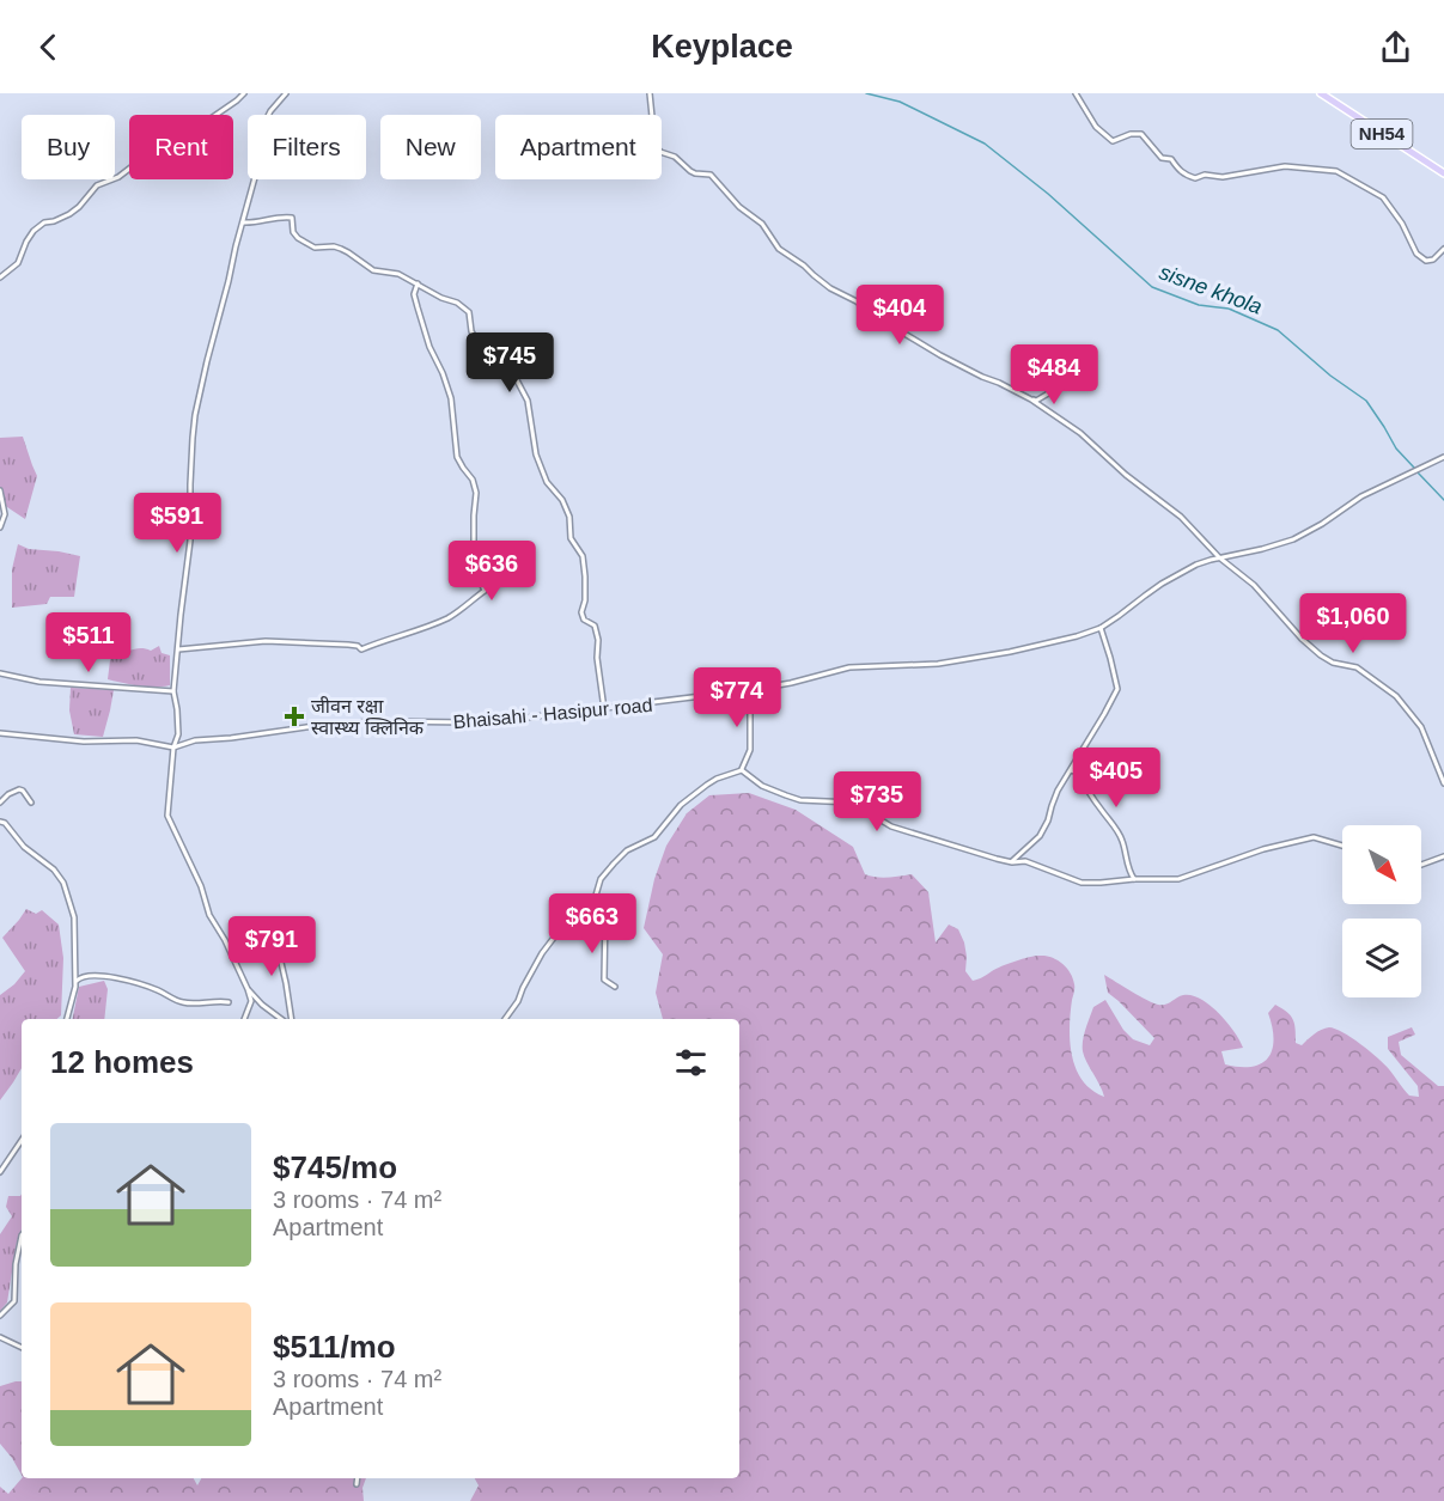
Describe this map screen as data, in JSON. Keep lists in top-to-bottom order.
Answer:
{
  "streets": {
    "main road": ["NH54"],
    "street": ["Bhaisahi - Hasipur road"]
  },
  "water": ["sisne khola"],
  "places": {
    "health": ["जीवन रक्षा स्वास्थ्य क्लिनिक"]
  },
  "north": "bottom right",
  "page": {
    "header": "Keyplace",
    "chip": [
      "Buy",
      "Rent",
      "Filters",
      "New",
      "Apartment"
    ],
    "price": [
      "$404",
      "$745",
      "$484",
      "$591",
      "$636",
      "$1,060",
      "$511",
      "$774",
      "$405",
      "$735",
      "$663",
      "$791"
    ],
    "heading": "12 homes",
    "list": [
      {
        "name": "$745/mo",
        "note": "3 rooms · 74 m² · Apartment"
      },
      {
        "name": "$511/mo",
        "note": "3 rooms · 74 m² · Apartment"
      }
    ]
  }
}
